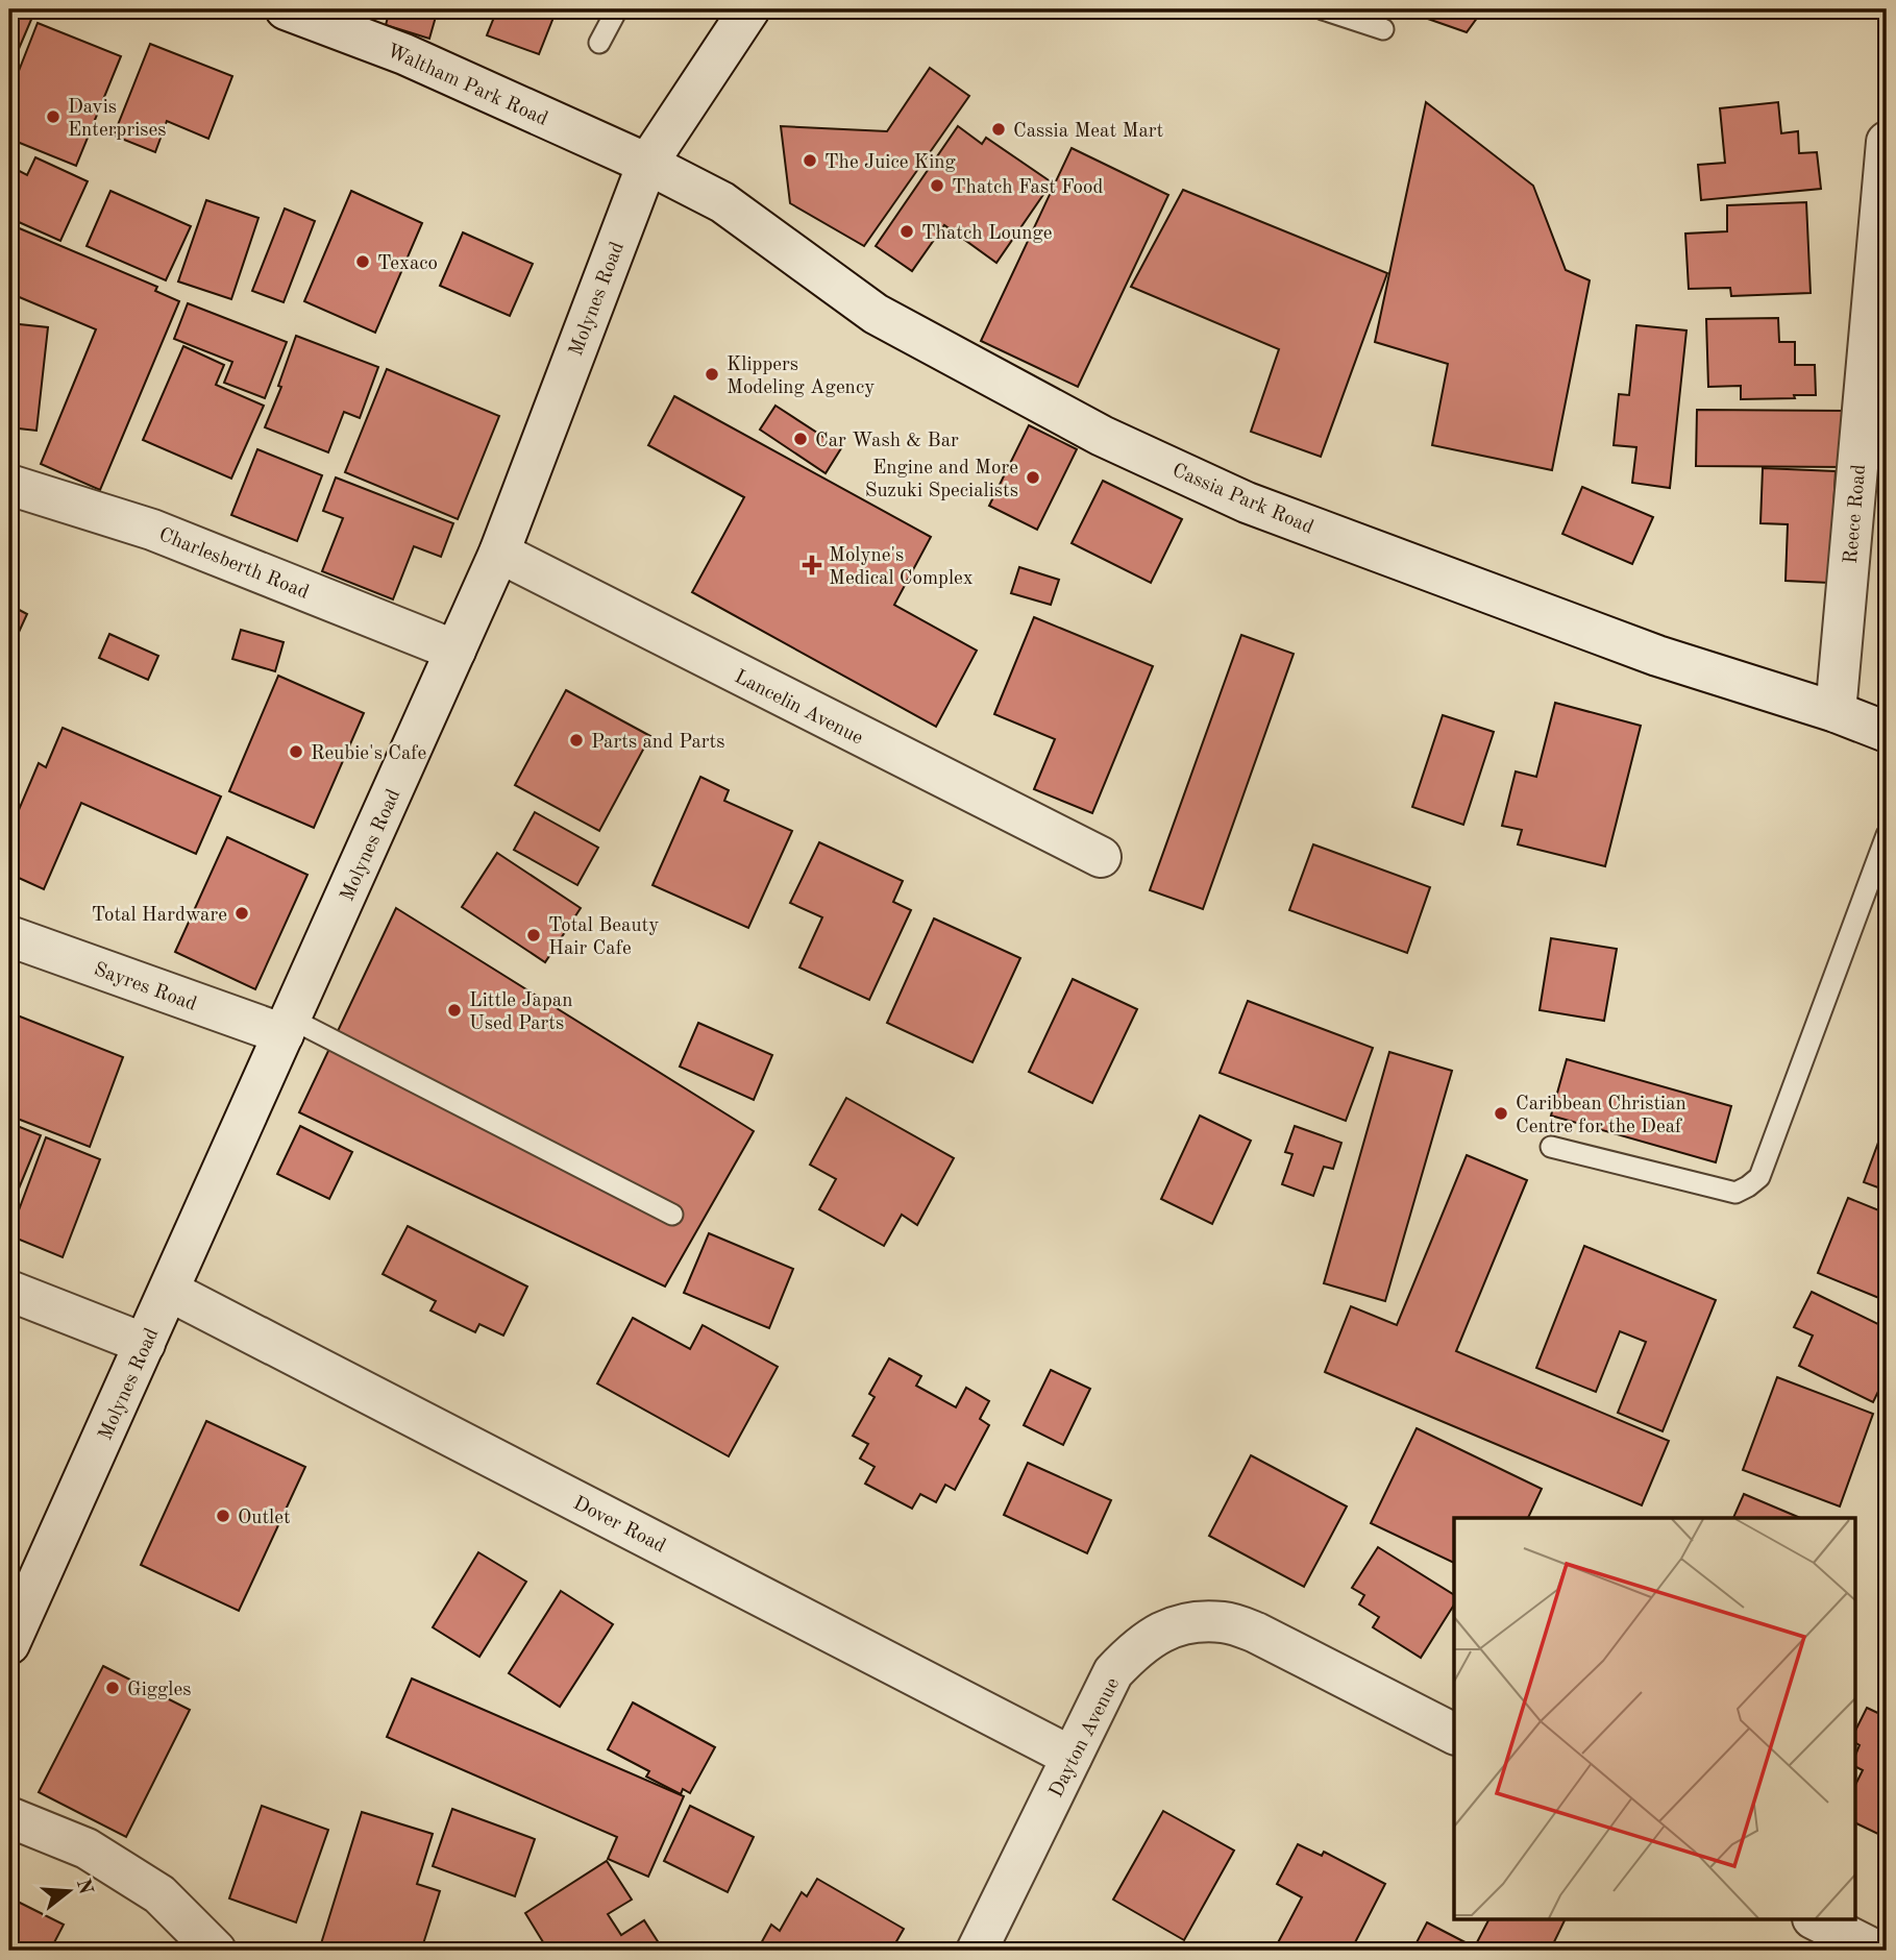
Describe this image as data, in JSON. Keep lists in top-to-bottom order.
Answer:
{
  "streets": {
    "street": [
      "Waltham Park Road",
      "Molynes Road",
      "Cassia Park Road",
      "Reece Road",
      "Charlesberth Road",
      "Lancelin Avenue",
      "Sayres Road",
      "Dover Road",
      "Dayton Avenue"
    ]
  },
  "crossings": [
    ["Waltham Park Road", "Molynes Road"],
    ["Waltham Park Road", "Cassia Park Road"],
    ["Molynes Road", "Cassia Park Road"],
    ["Molynes Road", "Charlesberth Road"],
    ["Molynes Road", "Lancelin Avenue"],
    ["Molynes Road", "Sayres Road"],
    ["Molynes Road", "Dover Road"],
    ["Cassia Park Road", "Reece Road"],
    ["Dover Road", "Dayton Avenue"]
  ],
  "places": {
    "other": [
      "Davis Enterprises",
      "Cassia Meat Mart",
      "The Juice King",
      "Thatch Fast Food",
      "Thatch Lounge",
      "Texaco",
      "Klippers Modeling Agency",
      "Car Wash & Bar",
      "Engine and More Suzuki Specialists",
      "Parts and Parts",
      "Reubie's Cafe",
      "Total Hardware",
      "Total Beauty Hair Cafe",
      "Little Japan Used Parts",
      "Caribbean Christian Centre for the Deaf",
      "Outlet",
      "Giggles"
    ],
    "health": ["Molyne's Medical Complex"]
  },
  "north": "right"
}
